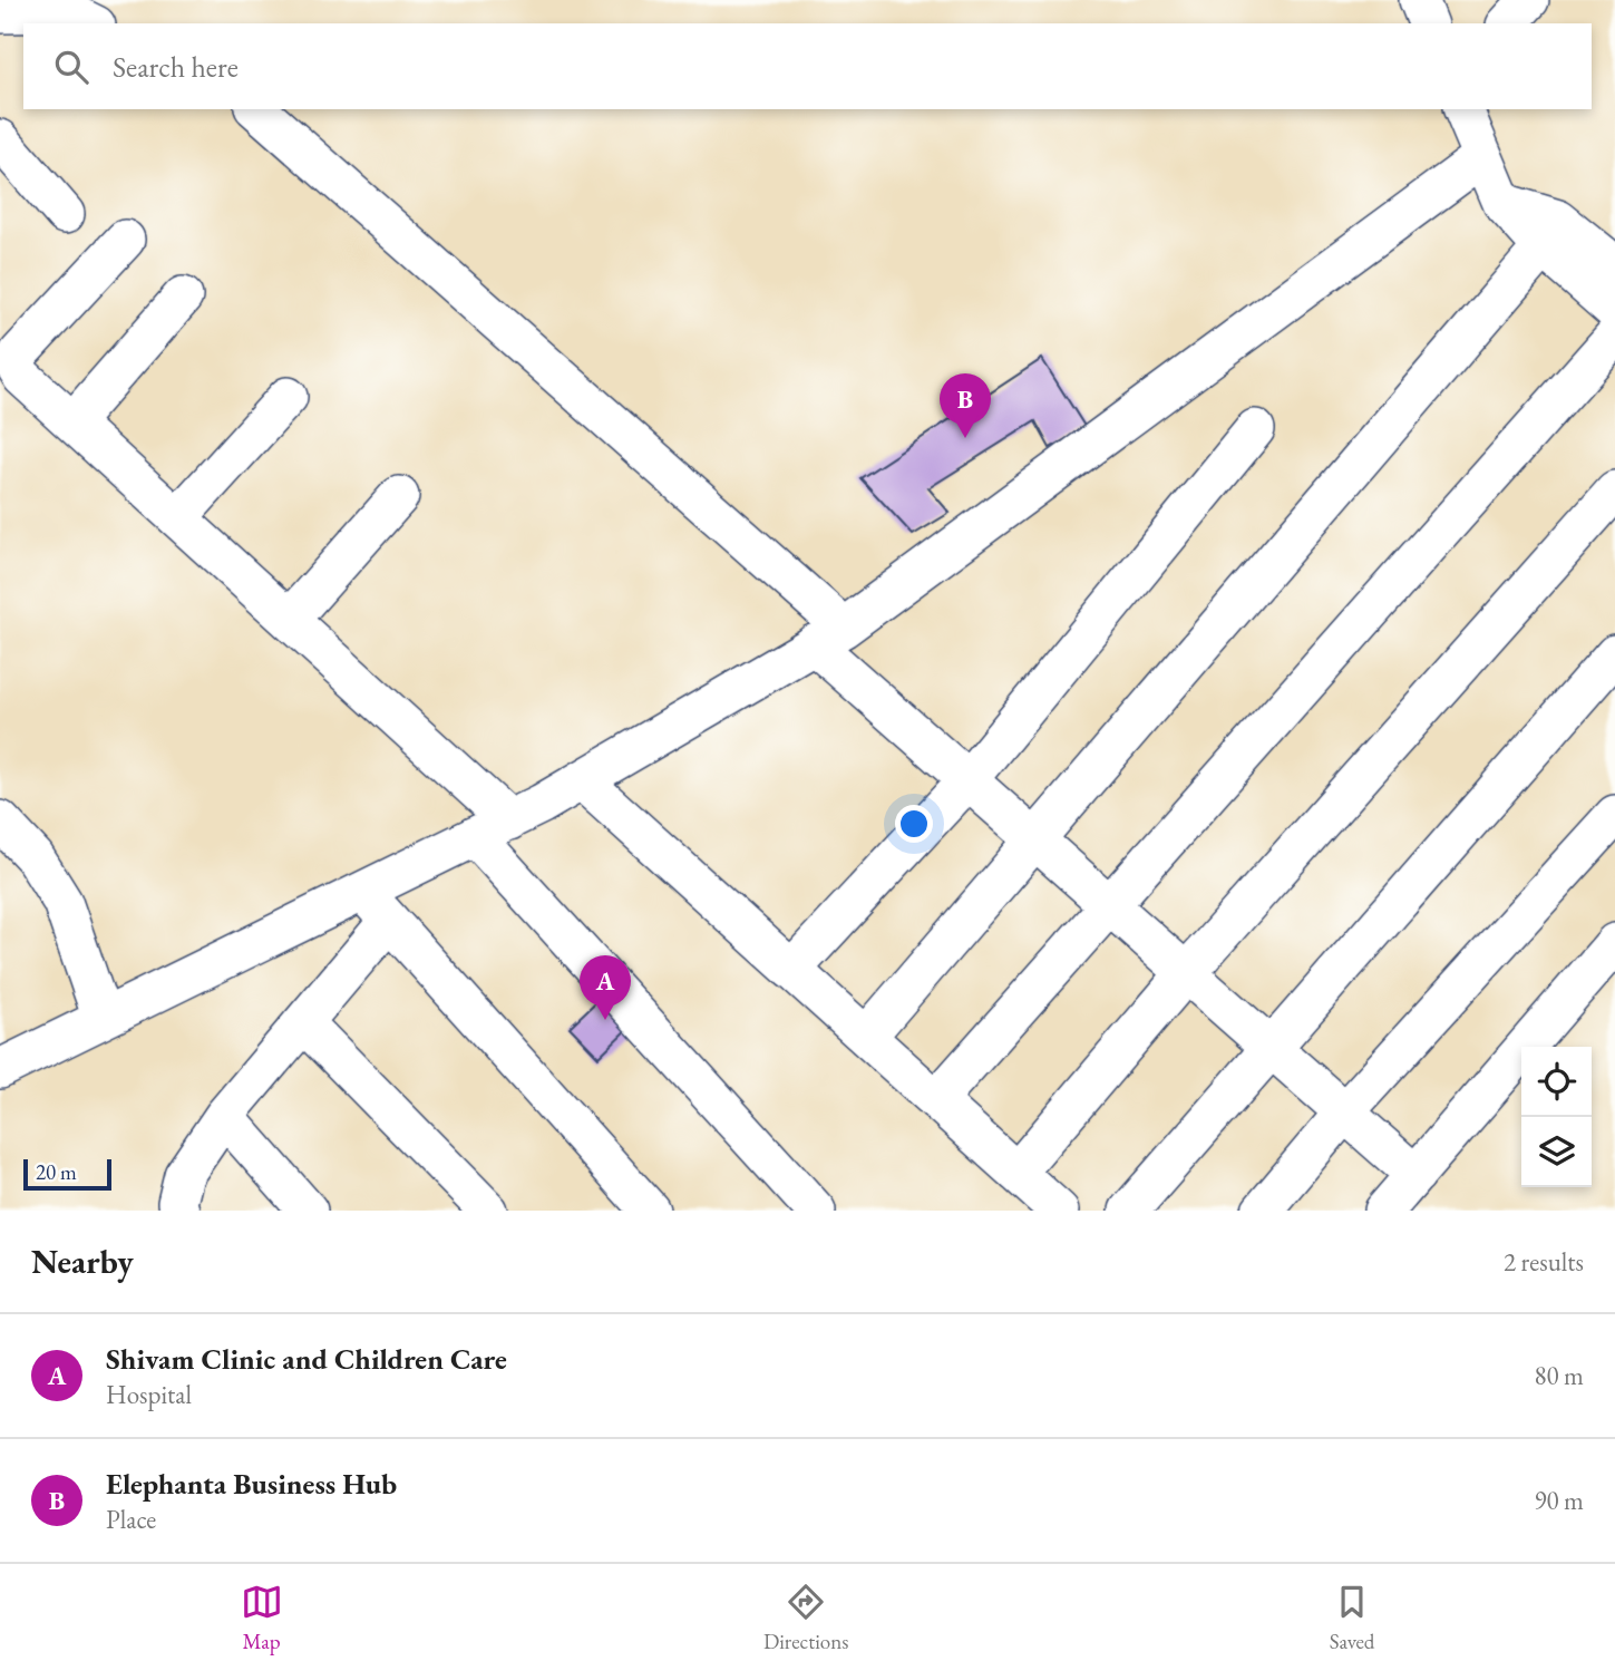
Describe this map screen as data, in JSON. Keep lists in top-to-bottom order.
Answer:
{
  "scale_bar": "20 m",
  "page": {
    "search": "Search here",
    "pins": ["B", "A"],
    "scale": "20 m",
    "heading": ["Nearby", "2 results"],
    "list": [
      {
        "mark": "A",
        "name": "Shivam Clinic and Children Care",
        "note": "Hospital",
        "value": "80 m"
      },
      {
        "mark": "B",
        "name": "Elephanta Business Hub",
        "note": "Place",
        "value": "90 m"
      }
    ],
    "nav": ["Map", "Directions", "Saved"]
  }
}
